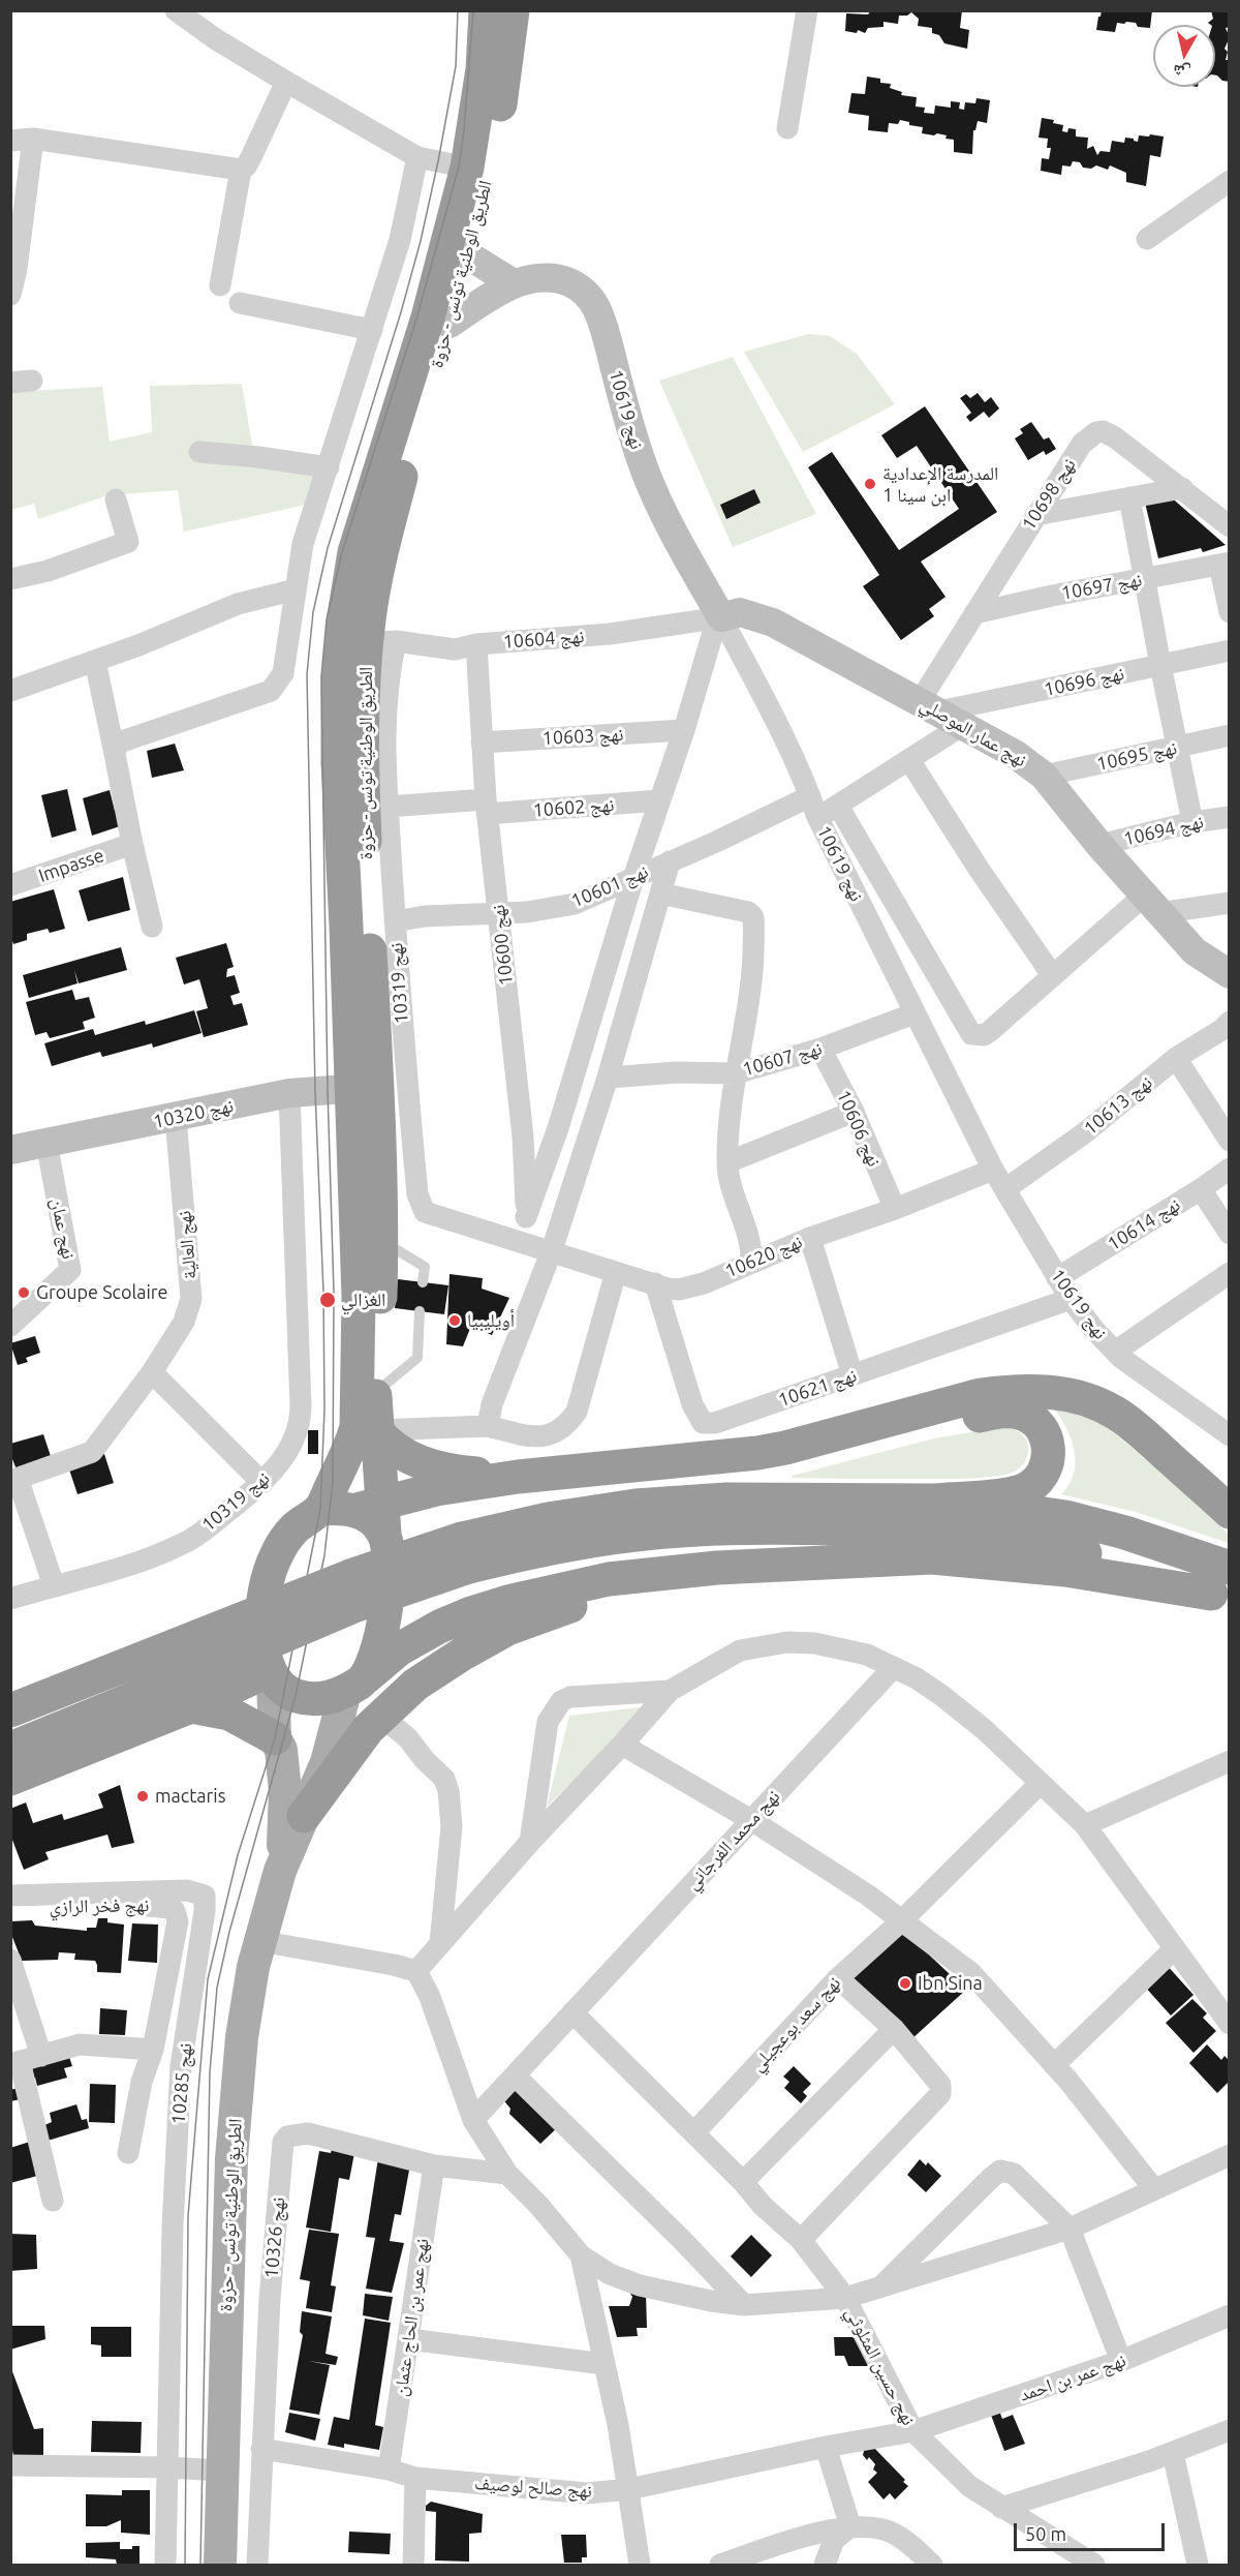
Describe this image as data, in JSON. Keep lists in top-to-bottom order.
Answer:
{
  "streets": {
    "highway": ["الطريق الوطنية تونس - حزوة"],
    "street": [
      "نهج 10619",
      "نهج 10698",
      "نهج 10697",
      "نهج 10604",
      "نهج 10696",
      "نهج عمار الموصلي",
      "نهج 10603",
      "نهج 10695",
      "نهج 10602",
      "نهج 10694",
      "Impasse",
      "نهج 10601",
      "نهج 10600",
      "نهج 10319",
      "نهج 10607",
      "نهج 10613",
      "نهج 10320",
      "نهج 10606",
      "نهج 10614",
      "نهج عمان",
      "نهج العالية",
      "نهج 10620",
      "نهج 10621",
      "نهج محمد الفرجاني",
      "نهج فخر الرازي",
      "نهج سعد بوعجيلي",
      "نهج 10285",
      "نهج 10326",
      "نهج عمر بن الحاج عثمان",
      "نهج حسين المثلوثي",
      "نهج عمر بن احمد",
      "نهج صالح لوصيف"
    ]
  },
  "crossings": [
    ["الطريق الوطنية تونس - حزوة", "نهج 10604"],
    ["الطريق الوطنية تونس - حزوة", "نهج 10319"],
    ["الطريق الوطنية تونس - حزوة", "نهج 10320"],
    ["نهج 10619", "نهج 10604"],
    ["نهج 10619", "نهج عمار الموصلي"],
    ["نهج 10619", "نهج 10601"],
    ["نهج 10619", "نهج 10607"],
    ["نهج 10619", "نهج 10613"],
    ["نهج 10619", "نهج 10614"],
    ["نهج 10619", "نهج 10620"],
    ["نهج 10619", "نهج 10621"],
    ["نهج 10698", "نهج 10697"],
    ["نهج 10698", "نهج 10696"],
    ["نهج 10698", "نهج عمار الموصلي"],
    ["نهج 10604", "نهج عمار الموصلي"],
    ["نهج 10604", "نهج 10600"],
    ["نهج 10604", "نهج 10319"],
    ["نهج 10696", "نهج عمار الموصلي"],
    ["نهج عمار الموصلي", "نهج 10695"],
    ["نهج عمار الموصلي", "نهج 10694"],
    ["نهج 10603", "نهج 10600"],
    ["نهج 10602", "نهج 10600"],
    ["نهج 10602", "نهج 10319"],
    ["نهج 10601", "نهج 10600"],
    ["نهج 10601", "نهج 10319"],
    ["نهج 10600", "نهج 10319"],
    ["نهج 10600", "نهج 10620"],
    ["نهج 10319", "نهج 10320"],
    ["نهج 10319", "نهج 10620"],
    ["نهج 10607", "نهج 10606"],
    ["نهج 10320", "نهج عمان"],
    ["نهج 10320", "نهج العالية"],
    ["نهج 10606", "نهج 10620"],
    ["نهج 10620", "نهج 10621"],
    ["نهج محمد الفرجاني", "نهج حسين المثلوثي"],
    ["نهج سعد بوعجيلي", "نهج حسين المثلوثي"],
    ["نهج 10326", "نهج عمر بن الحاج عثمان"],
    ["نهج 10326", "نهج صالح لوصيف"],
    ["نهج عمر بن الحاج عثمان", "نهج صالح لوصيف"],
    ["نهج حسين المثلوثي", "نهج عمر بن احمد"],
    ["نهج حسين المثلوثي", "نهج صالح لوصيف"],
    ["نهج عمر بن احمد", "نهج صالح لوصيف"]
  ],
  "places": [
    "المدرسة الإعدادية ابن سينا 1",
    "Groupe Scolaire",
    "الغزالي",
    "أويليبيا",
    "mactaris",
    "Ibn Sina"
  ],
  "scale_bar": "50 m",
  "north": "bottom"
}
